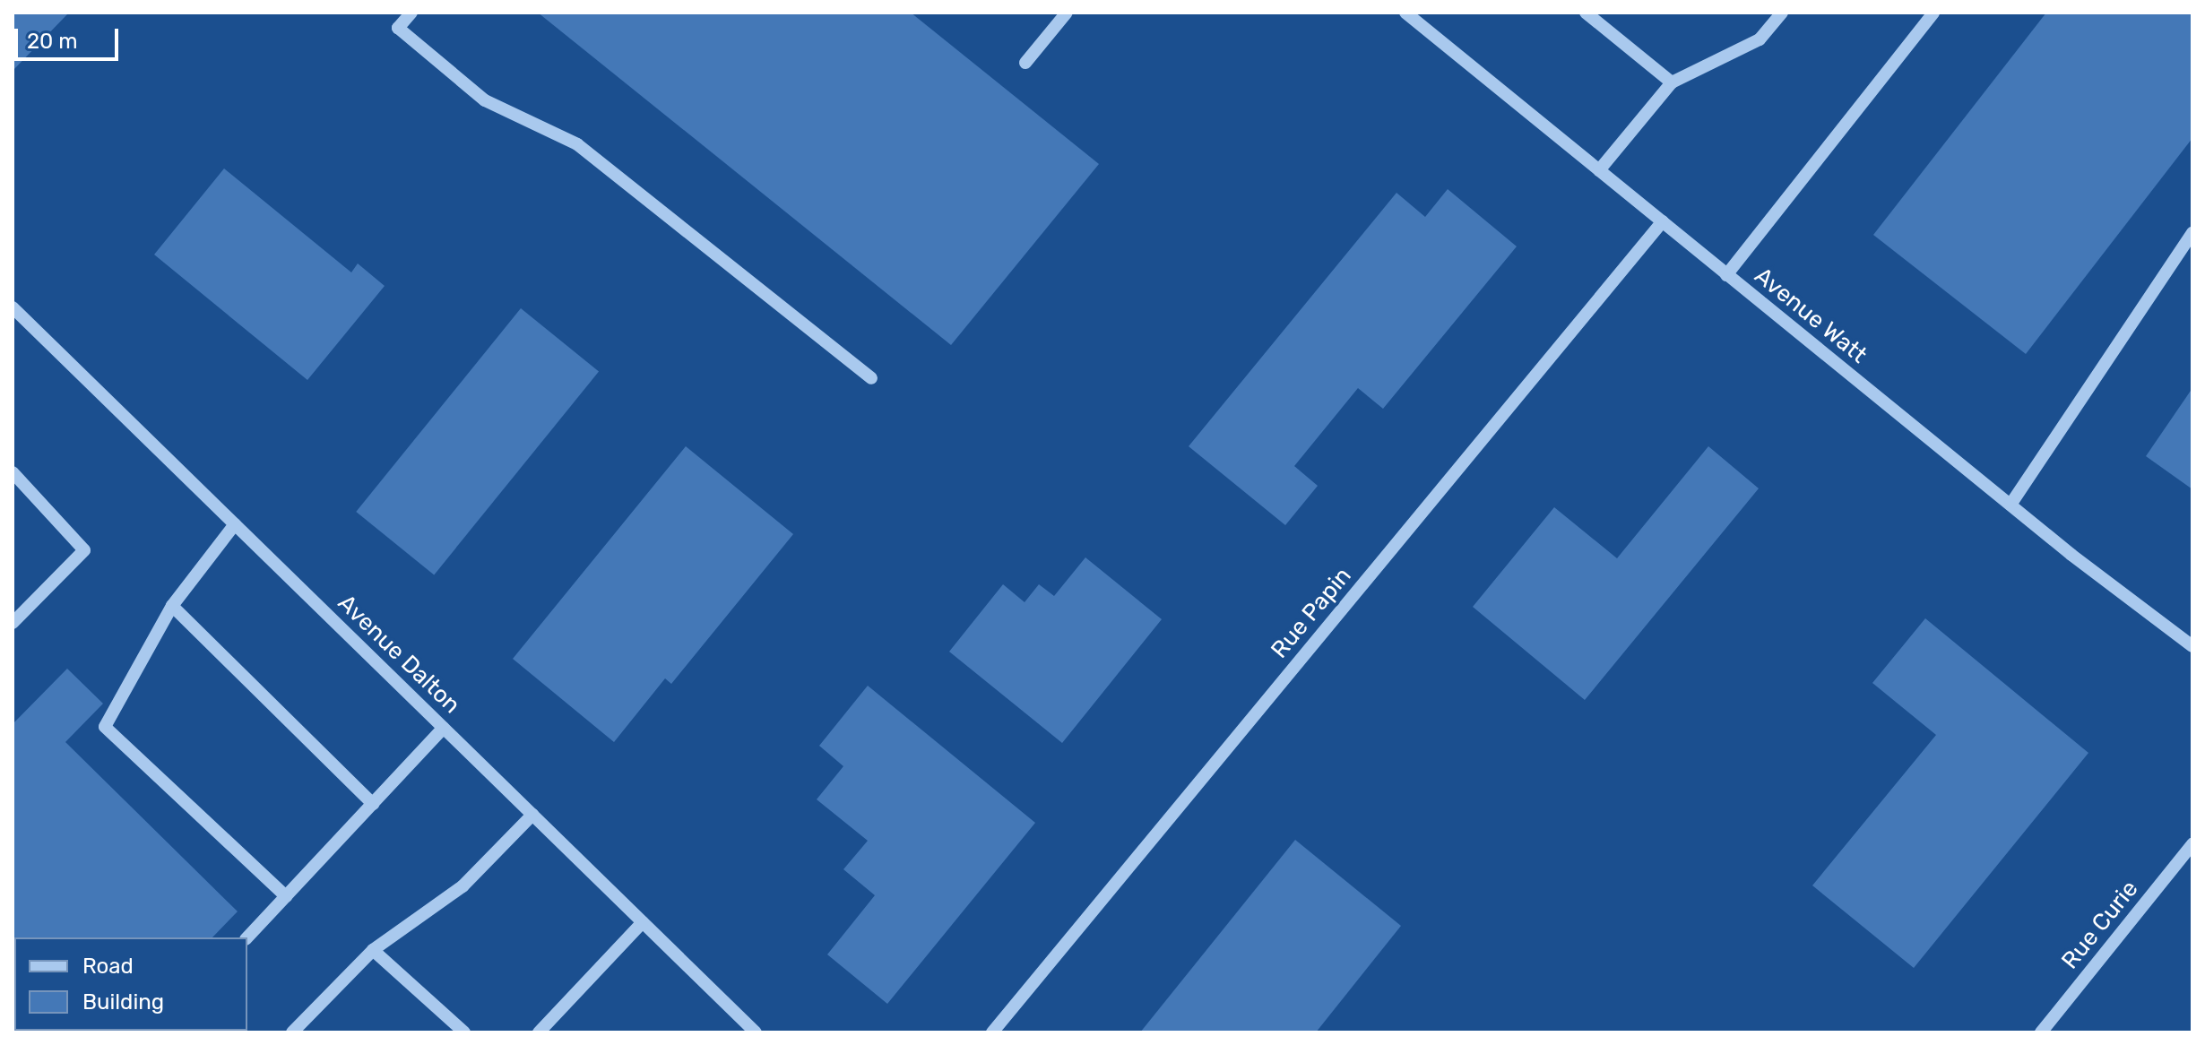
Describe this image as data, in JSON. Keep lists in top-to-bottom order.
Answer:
{
  "streets": {
    "street": [
      "Avenue Watt",
      "Rue Papin",
      "Avenue Dalton",
      "Rue Curie"
    ]
  },
  "crossings": [
    ["Avenue Watt", "Rue Papin"]
  ],
  "legend": ["Road", "Building"],
  "scale_bar": "20 m"
}
